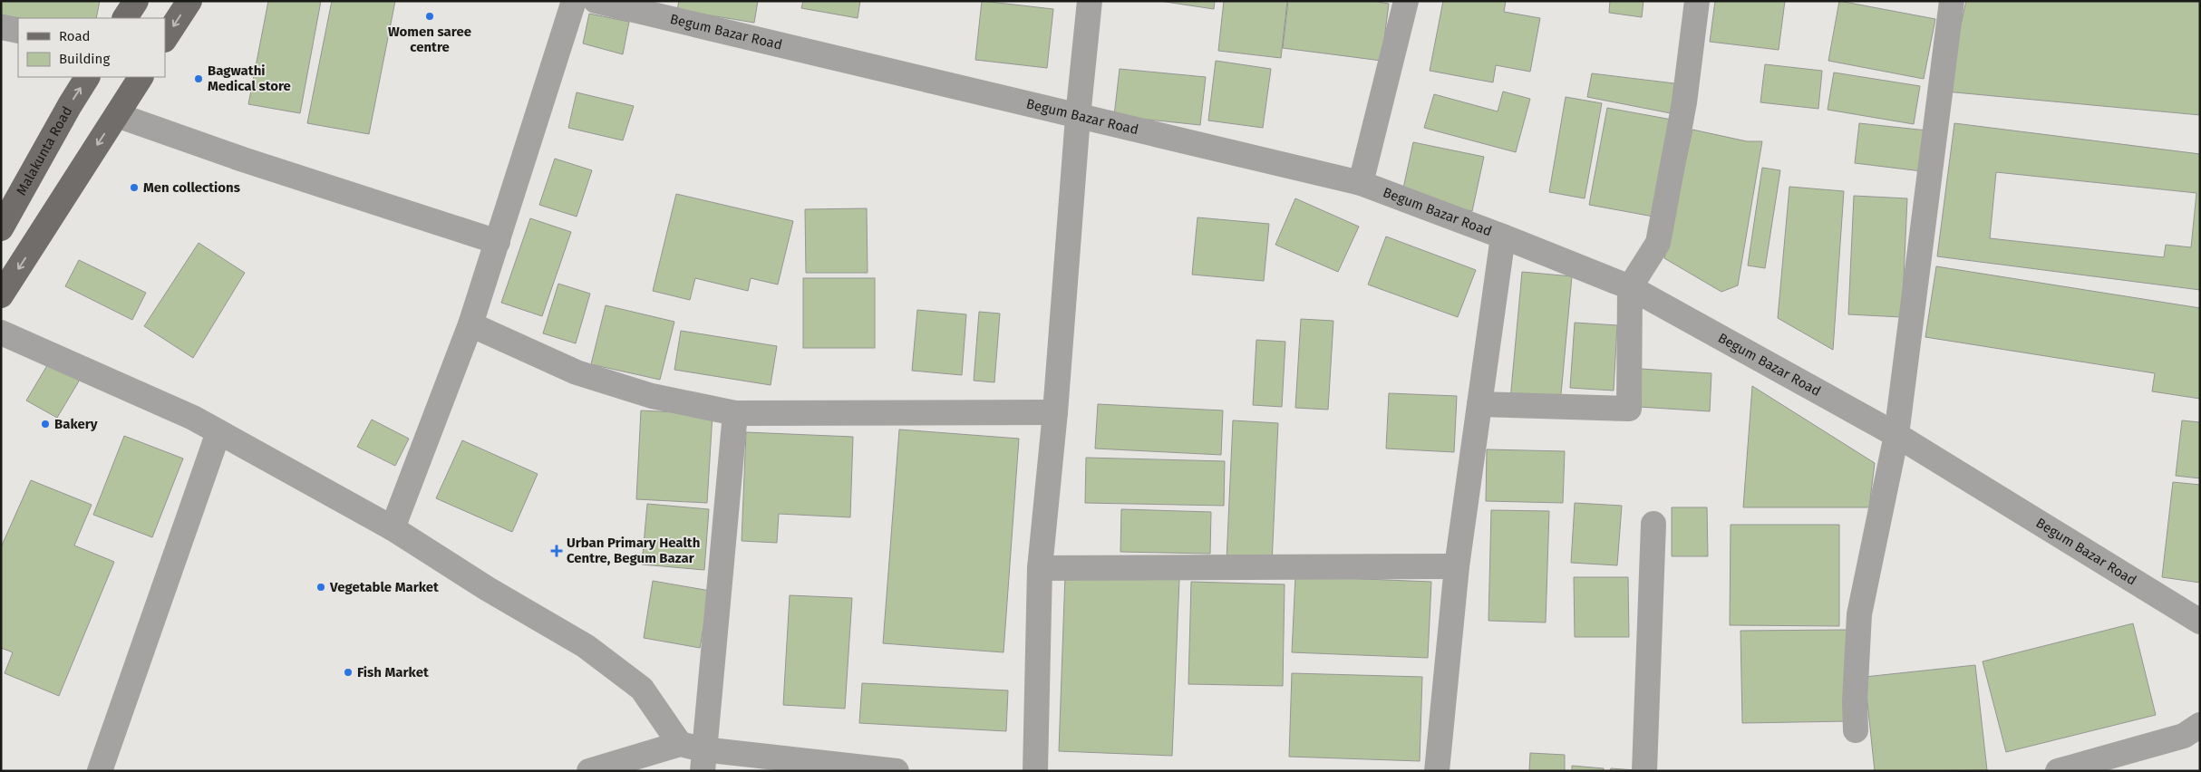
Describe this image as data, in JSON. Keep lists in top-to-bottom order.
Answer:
{
  "streets": {
    "main road": ["Malakunta Road"],
    "street": ["Begum Bazar Road"]
  },
  "places": {
    "other": [
      "Women saree centre",
      "Bagwathi Medical store",
      "Men collections",
      "Bakery",
      "Vegetable Market",
      "Fish Market"
    ],
    "health": ["Urban Primary Health Centre, Begum Bazar"]
  },
  "legend": ["Road", "Building"]
}
